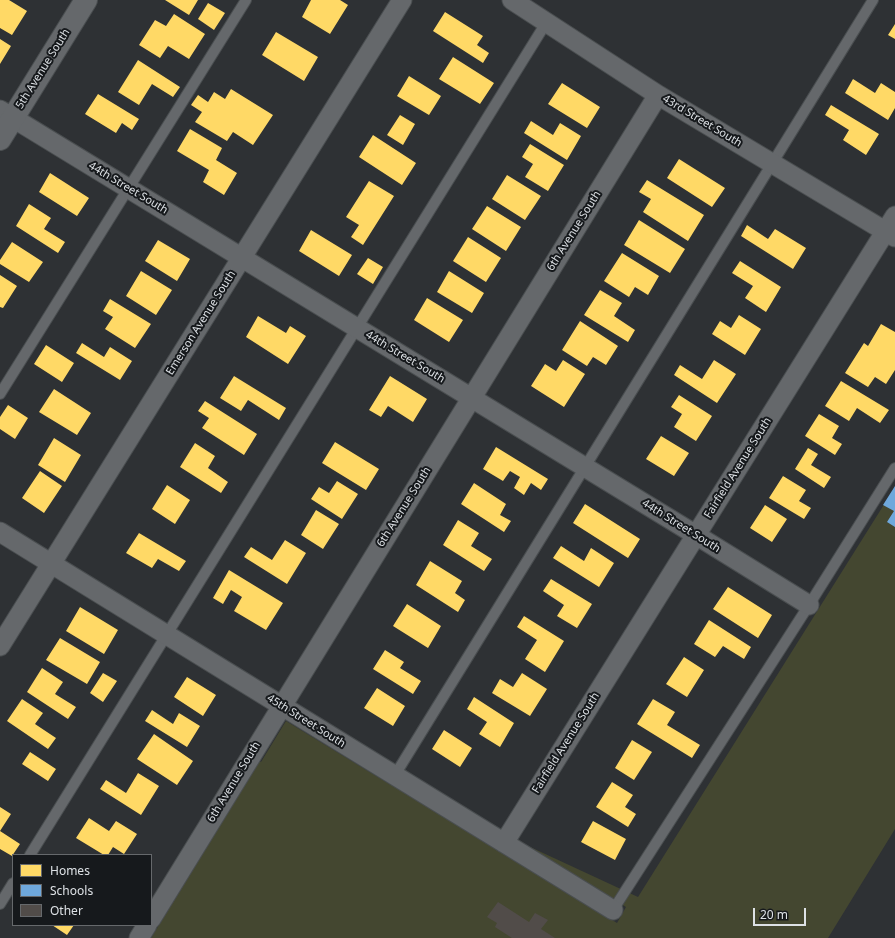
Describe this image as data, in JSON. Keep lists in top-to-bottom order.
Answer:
{
  "streets": {
    "street": [
      "5th Avenue South",
      "43rd Street South",
      "44th Street South",
      "6th Avenue South",
      "Emerson Avenue South",
      "Fairfield Avenue South",
      "45th Street South"
    ]
  },
  "crossings": [
    ["5th Avenue South", "44th Street South"],
    ["43rd Street South", "6th Avenue South"],
    ["43rd Street South", "Fairfield Avenue South"],
    ["44th Street South", "6th Avenue South"],
    ["44th Street South", "Emerson Avenue South"],
    ["44th Street South", "Fairfield Avenue South"],
    ["6th Avenue South", "45th Street South"],
    ["Emerson Avenue South", "45th Street South"],
    ["Fairfield Avenue South", "45th Street South"]
  ],
  "legend": ["Homes", "Schools", "Other"],
  "scale_bar": "20 m"
}
